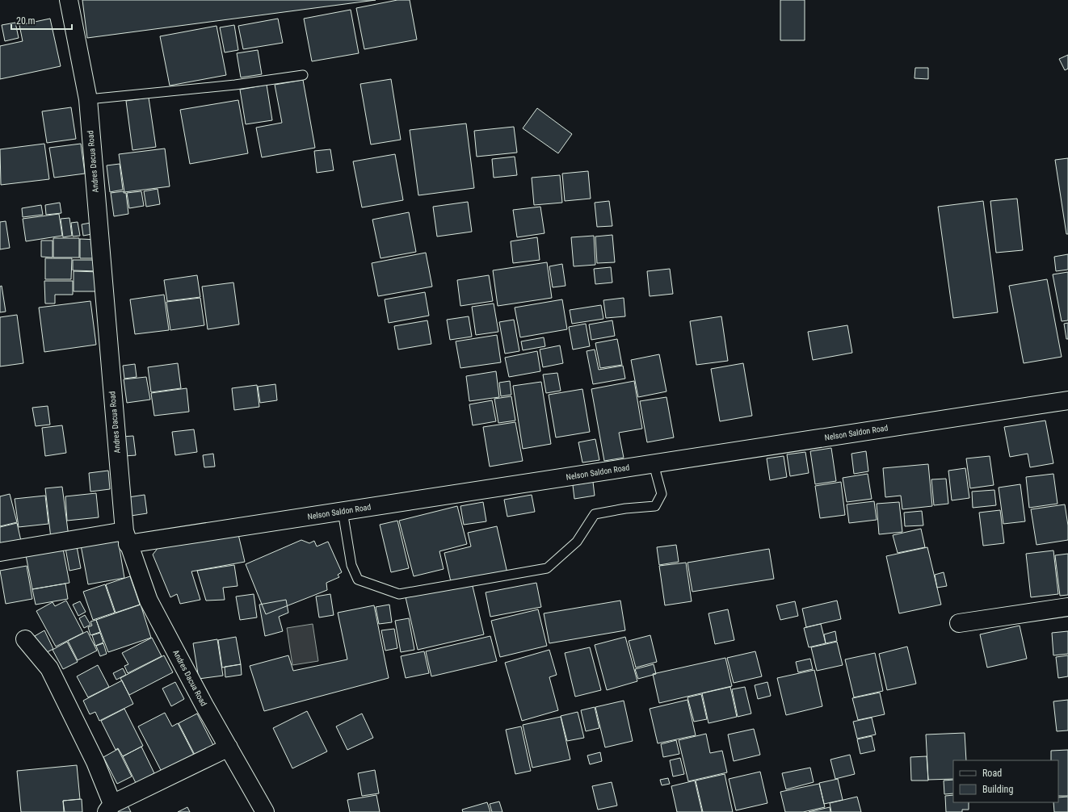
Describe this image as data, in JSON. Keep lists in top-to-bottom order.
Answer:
{
  "streets": {
    "street": ["Andres Dacua Road", "Nelson Saldon Road"]
  },
  "crossings": [
    ["Andres Dacua Road", "Nelson Saldon Road"]
  ],
  "legend": ["Road", "Building"],
  "scale_bar": "20 m"
}
